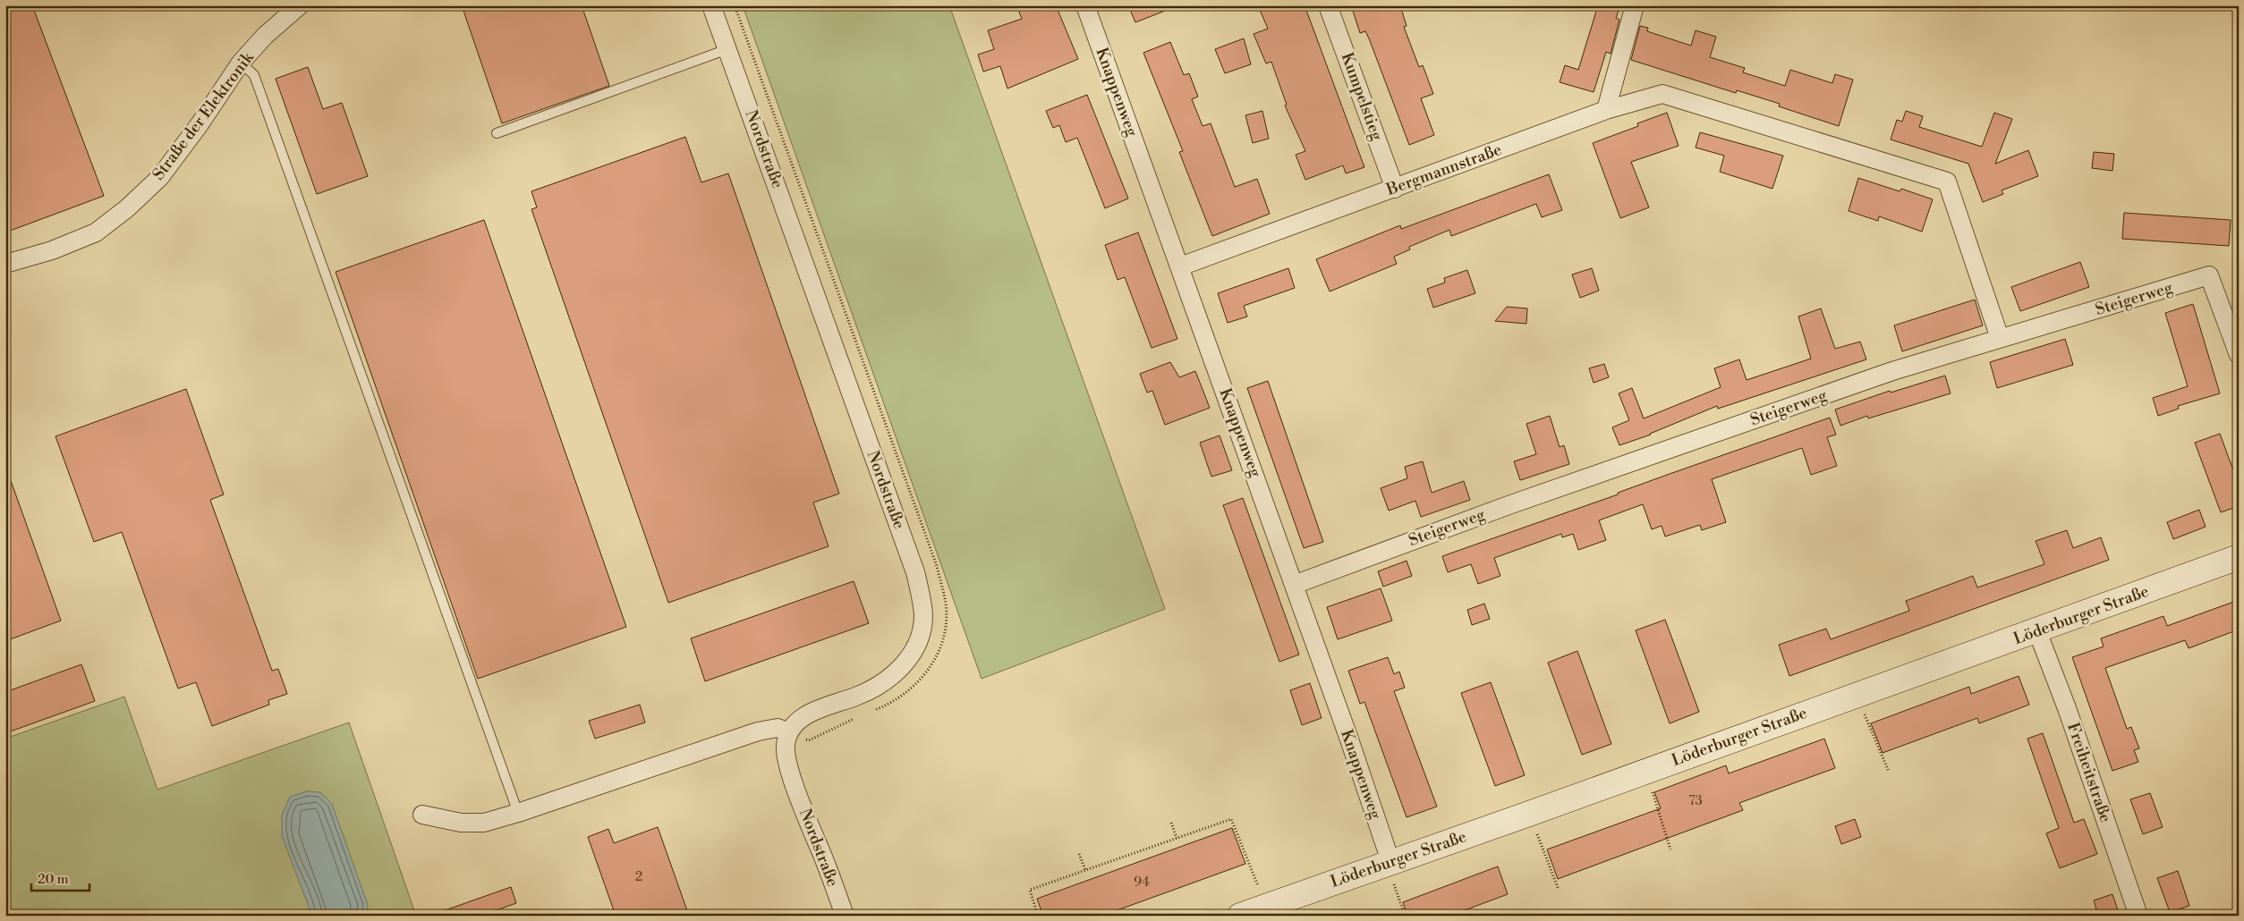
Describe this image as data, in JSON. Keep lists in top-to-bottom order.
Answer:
{
  "streets": {
    "street": [
      "Knappenweg",
      "Kumpelstieg",
      "Straße der Elektronik",
      "Nordstraße",
      "Bergmannstraße",
      "Steigerweg",
      "Löderburger Straße",
      "Freiheitstraße"
    ]
  },
  "crossings": [
    ["Knappenweg", "Bergmannstraße"],
    ["Knappenweg", "Steigerweg"],
    ["Knappenweg", "Löderburger Straße"],
    ["Kumpelstieg", "Bergmannstraße"],
    ["Bergmannstraße", "Steigerweg"],
    ["Löderburger Straße", "Freiheitstraße"]
  ],
  "house_numbers": ["73", "2", "94"],
  "scale_bar": "20 m"
}
